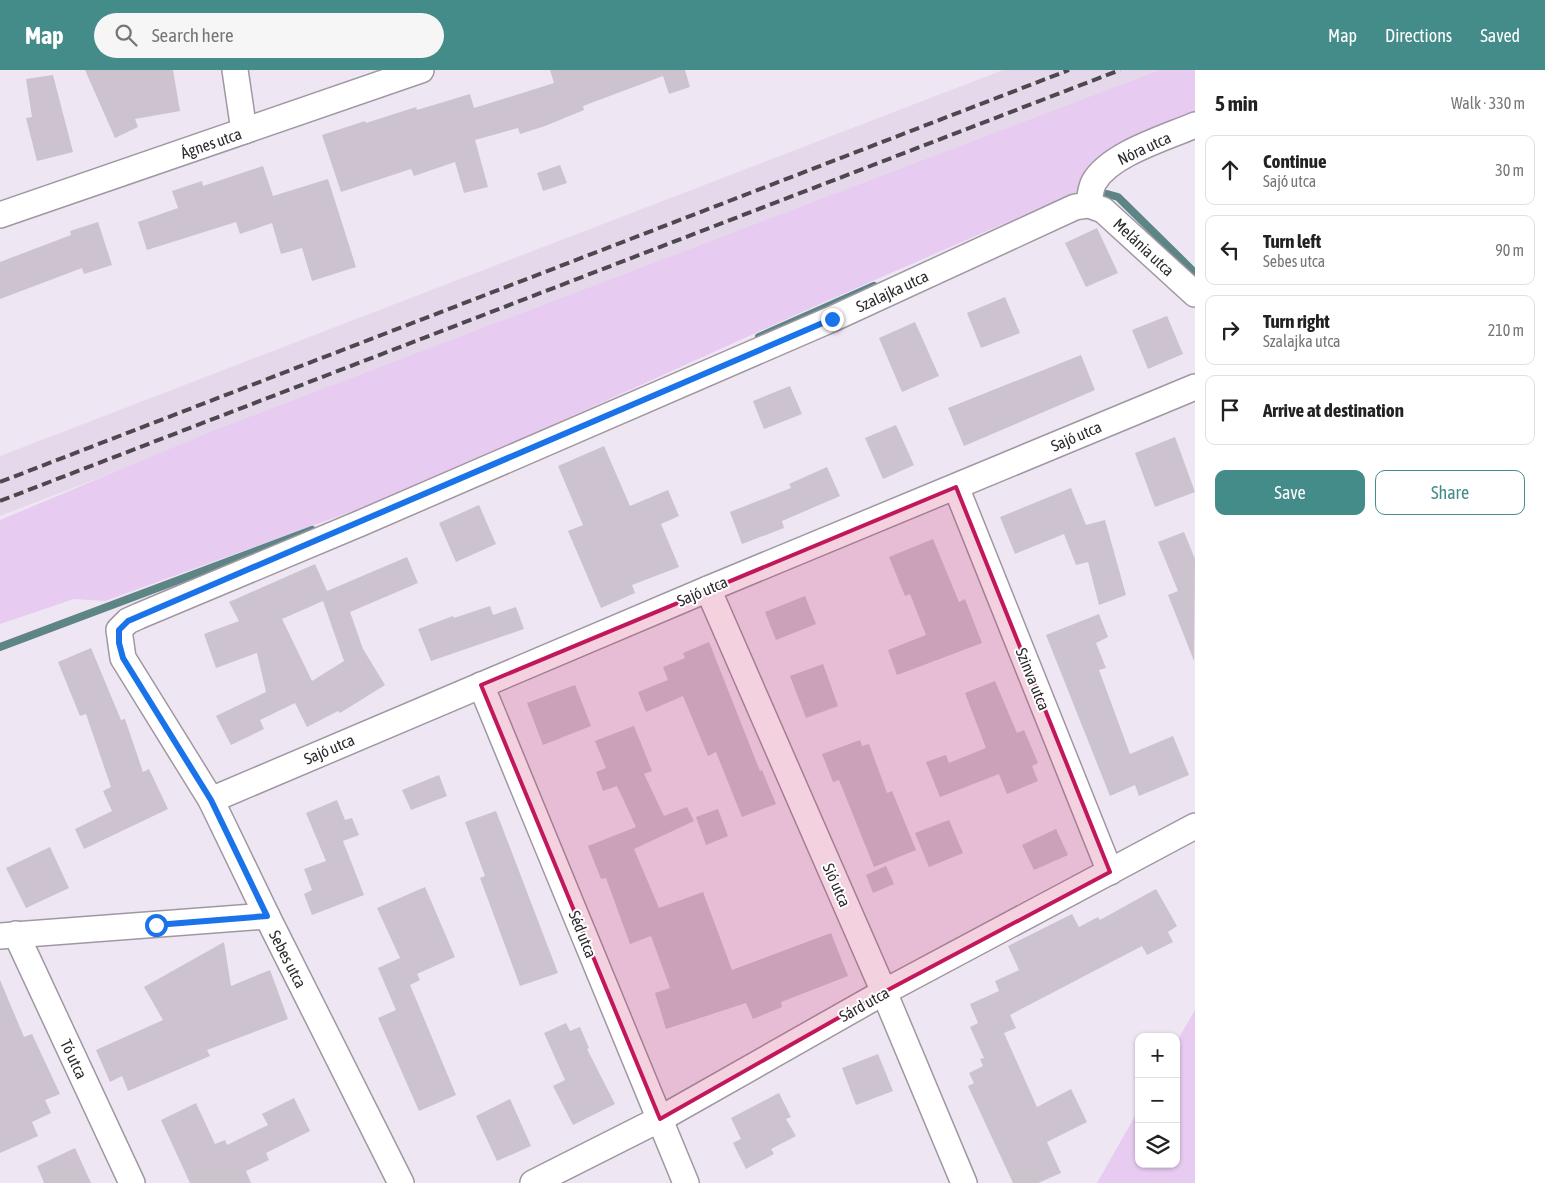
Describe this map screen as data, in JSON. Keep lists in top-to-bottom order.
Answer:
{
  "streets": {
    "street": [
      "Ágnes utca",
      "Nóra utca",
      "Melánia utca",
      "Szalajka utca",
      "Sajó utca",
      "Szinva utca",
      "Sió utca",
      "Séd utca",
      "Sebes utca",
      "Sárd utca",
      "Tó utca"
    ]
  },
  "crossings": [
    ["Nóra utca", "Melánia utca"],
    ["Nóra utca", "Szalajka utca"],
    ["Melánia utca", "Szalajka utca"],
    ["Szalajka utca", "Sebes utca"],
    ["Sajó utca", "Szinva utca"],
    ["Sajó utca", "Sió utca"],
    ["Sajó utca", "Séd utca"],
    ["Sajó utca", "Sebes utca"],
    ["Szinva utca", "Sárd utca"],
    ["Sió utca", "Sárd utca"],
    ["Séd utca", "Sárd utca"]
  ],
  "page": {
    "header": "Map",
    "search": "Search here",
    "nav": ["Map", "Directions", "Saved"],
    "heading": ["5 min", "Walk · 330 m"],
    "list": [
      ["Continue", "Sajó utca", "30 m"],
      ["Turn left", "Sebes utca", "90 m"],
      ["Turn right", "Szalajka utca", "210 m"],
      "Arrive at destination"
    ],
    "buttons": ["Save", "Share"],
    "map_buttons": ["+", "−"]
  }
}
